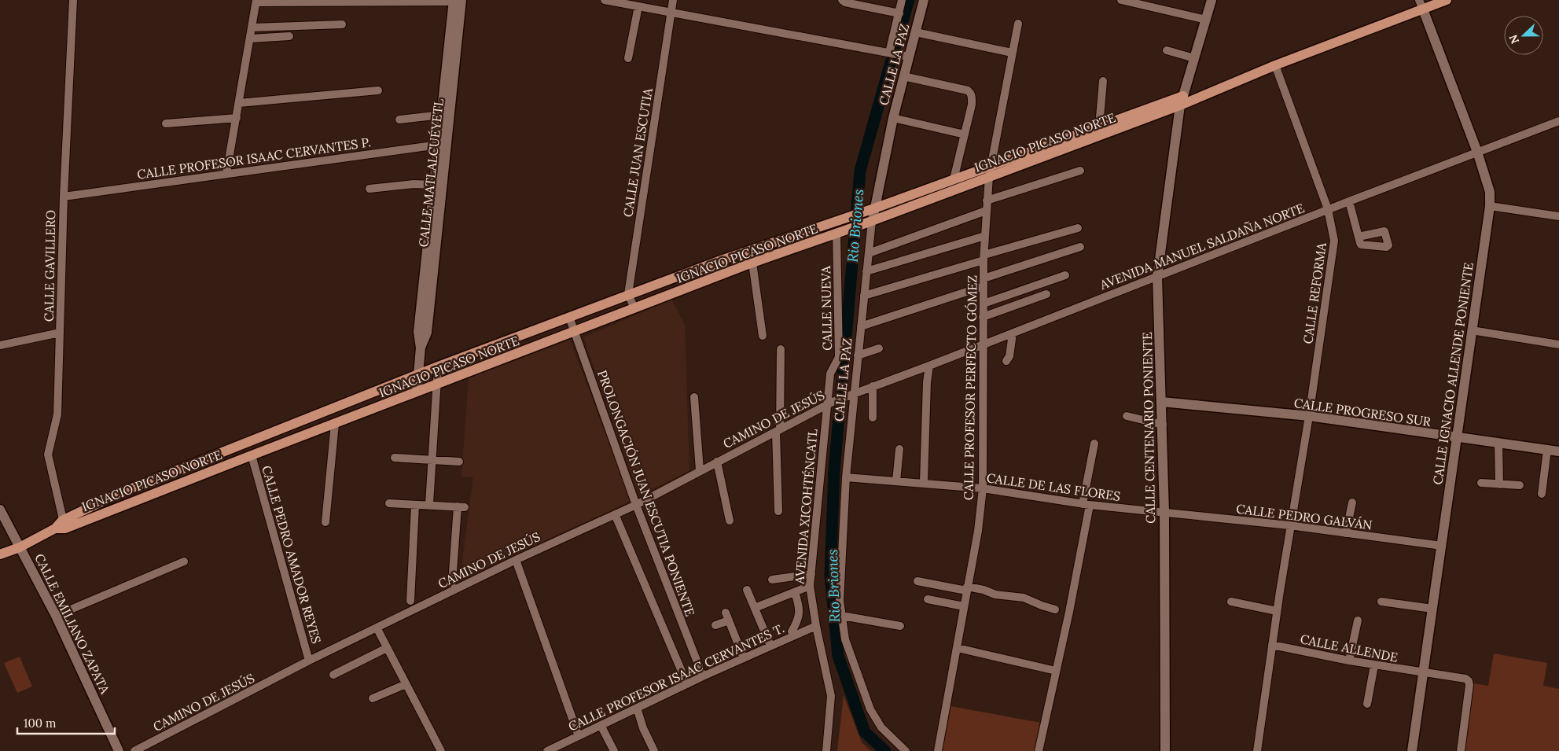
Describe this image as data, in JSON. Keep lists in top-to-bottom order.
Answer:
{
  "streets": {
    "main road": ["IGNACIO PICASO NORTE"],
    "street": [
      "CALLE LA PAZ",
      "CALLE JUAN ESCUTIA",
      "CALLE PROFESOR ISAAC CERVANTES P.",
      "CALLE MATLALCUÉYETL",
      "AVENIDA MANUEL SALDAÑA NORTE",
      "CALLE GAVILLERO",
      "CALLE REFORMA",
      "CALLE NUEVA",
      "CALLE IGNACIO ALLENDE PONIENTE",
      "CALLE PROFESOR PERFECTO GÓMEZ",
      "CALLE PROGRESO SUR",
      "CAMINO DE JESÚS",
      "CALLE CENTENARIO PONIENTE",
      "CALLE DE LAS FLORES",
      "PROLONGACIÓN JUAN ESCUTIA PONIENTE",
      "AVENIDA XICOHTÉNCATL",
      "CALLE PEDRO GALVÁN",
      "CALLE PEDRO AMADOR REYES",
      "CALLE EMILIANO ZAPATA",
      "CALLE ALLENDE",
      "CALLE PROFESOR ISAAC CERVANTES T."
    ]
  },
  "crossings": [
    ["CALLE LA PAZ", "IGNACIO PICASO NORTE"],
    ["CALLE LA PAZ", "AVENIDA MANUEL SALDAÑA NORTE"],
    ["CALLE LA PAZ", "CAMINO DE JESÚS"],
    ["CALLE LA PAZ", "CALLE DE LAS FLORES"],
    ["IGNACIO PICASO NORTE", "CALLE JUAN ESCUTIA"],
    ["IGNACIO PICASO NORTE", "CALLE MATLALCUÉYETL"],
    ["IGNACIO PICASO NORTE", "CALLE GAVILLERO"],
    ["IGNACIO PICASO NORTE", "CALLE REFORMA"],
    ["IGNACIO PICASO NORTE", "CALLE NUEVA"],
    ["IGNACIO PICASO NORTE", "CALLE IGNACIO ALLENDE PONIENTE"],
    ["IGNACIO PICASO NORTE", "CALLE PROFESOR PERFECTO GÓMEZ"],
    ["IGNACIO PICASO NORTE", "CALLE CENTENARIO PONIENTE"],
    ["IGNACIO PICASO NORTE", "PROLONGACIÓN JUAN ESCUTIA PONIENTE"],
    ["IGNACIO PICASO NORTE", "CALLE PEDRO AMADOR REYES"],
    ["IGNACIO PICASO NORTE", "CALLE EMILIANO ZAPATA"],
    ["CALLE PROFESOR ISAAC CERVANTES P.", "CALLE MATLALCUÉYETL"],
    ["CALLE PROFESOR ISAAC CERVANTES P.", "CALLE GAVILLERO"],
    ["AVENIDA MANUEL SALDAÑA NORTE", "CALLE REFORMA"],
    ["AVENIDA MANUEL SALDAÑA NORTE", "CALLE IGNACIO ALLENDE PONIENTE"],
    ["AVENIDA MANUEL SALDAÑA NORTE", "CALLE PROFESOR PERFECTO GÓMEZ"],
    ["AVENIDA MANUEL SALDAÑA NORTE", "CAMINO DE JESÚS"],
    ["AVENIDA MANUEL SALDAÑA NORTE", "CALLE CENTENARIO PONIENTE"],
    ["CALLE REFORMA", "CALLE PROGRESO SUR"],
    ["CALLE REFORMA", "CALLE PEDRO GALVÁN"],
    ["CALLE REFORMA", "CALLE ALLENDE"],
    ["CALLE NUEVA", "CAMINO DE JESÚS"],
    ["CALLE NUEVA", "AVENIDA XICOHTÉNCATL"],
    ["CALLE IGNACIO ALLENDE PONIENTE", "CALLE PROGRESO SUR"],
    ["CALLE IGNACIO ALLENDE PONIENTE", "CALLE PEDRO GALVÁN"],
    ["CALLE IGNACIO ALLENDE PONIENTE", "CALLE ALLENDE"],
    ["CALLE PROFESOR PERFECTO GÓMEZ", "CALLE DE LAS FLORES"],
    ["CALLE PROGRESO SUR", "CALLE CENTENARIO PONIENTE"],
    ["CAMINO DE JESÚS", "PROLONGACIÓN JUAN ESCUTIA PONIENTE"],
    ["CAMINO DE JESÚS", "AVENIDA XICOHTÉNCATL"],
    ["CAMINO DE JESÚS", "CALLE PEDRO AMADOR REYES"],
    ["CALLE CENTENARIO PONIENTE", "CALLE DE LAS FLORES"],
    ["CALLE CENTENARIO PONIENTE", "CALLE PEDRO GALVÁN"],
    ["CALLE DE LAS FLORES", "CALLE PEDRO GALVÁN"],
    ["PROLONGACIÓN JUAN ESCUTIA PONIENTE", "CALLE PROFESOR ISAAC CERVANTES T."],
    ["AVENIDA XICOHTÉNCATL", "CALLE PROFESOR ISAAC CERVANTES T."]
  ],
  "water": ["Rio Briones"],
  "scale_bar": "100 m",
  "north": "left"
}
